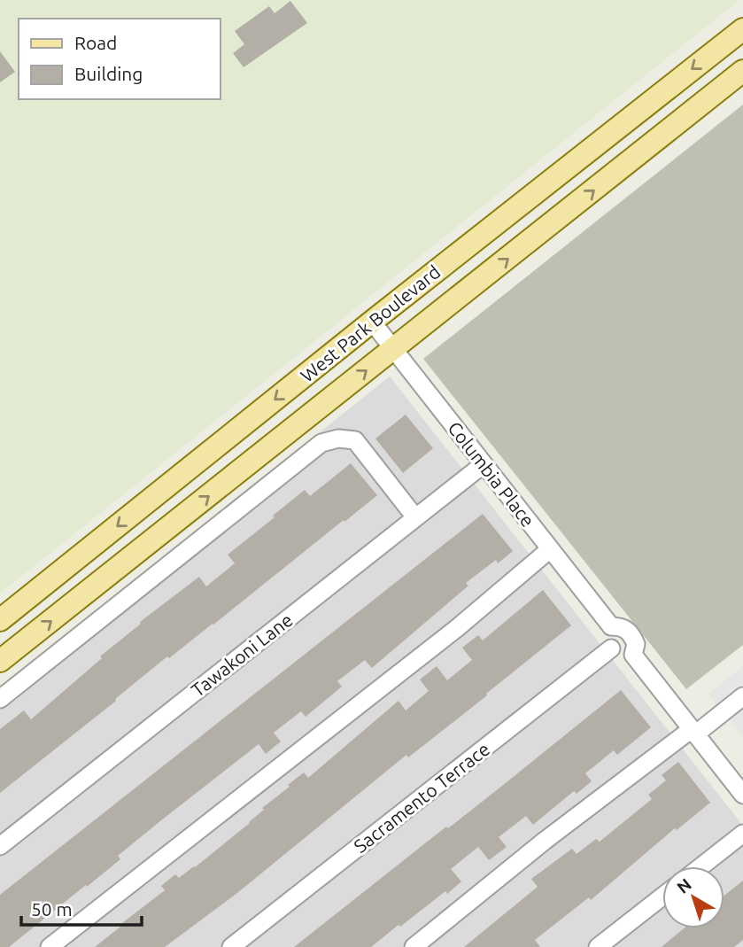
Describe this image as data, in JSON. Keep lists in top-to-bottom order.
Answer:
{
  "streets": {
    "main road": ["West Park Boulevard"],
    "street": ["Columbia Place", "Tawakoni Lane", "Sacramento Terrace"]
  },
  "crossings": [
    ["West Park Boulevard", "Columbia Place"],
    ["Columbia Place", "Tawakoni Lane"],
    ["Columbia Place", "Sacramento Terrace"]
  ],
  "legend": ["Road", "Building"],
  "scale_bar": "50 m",
  "north": "top left"
}
